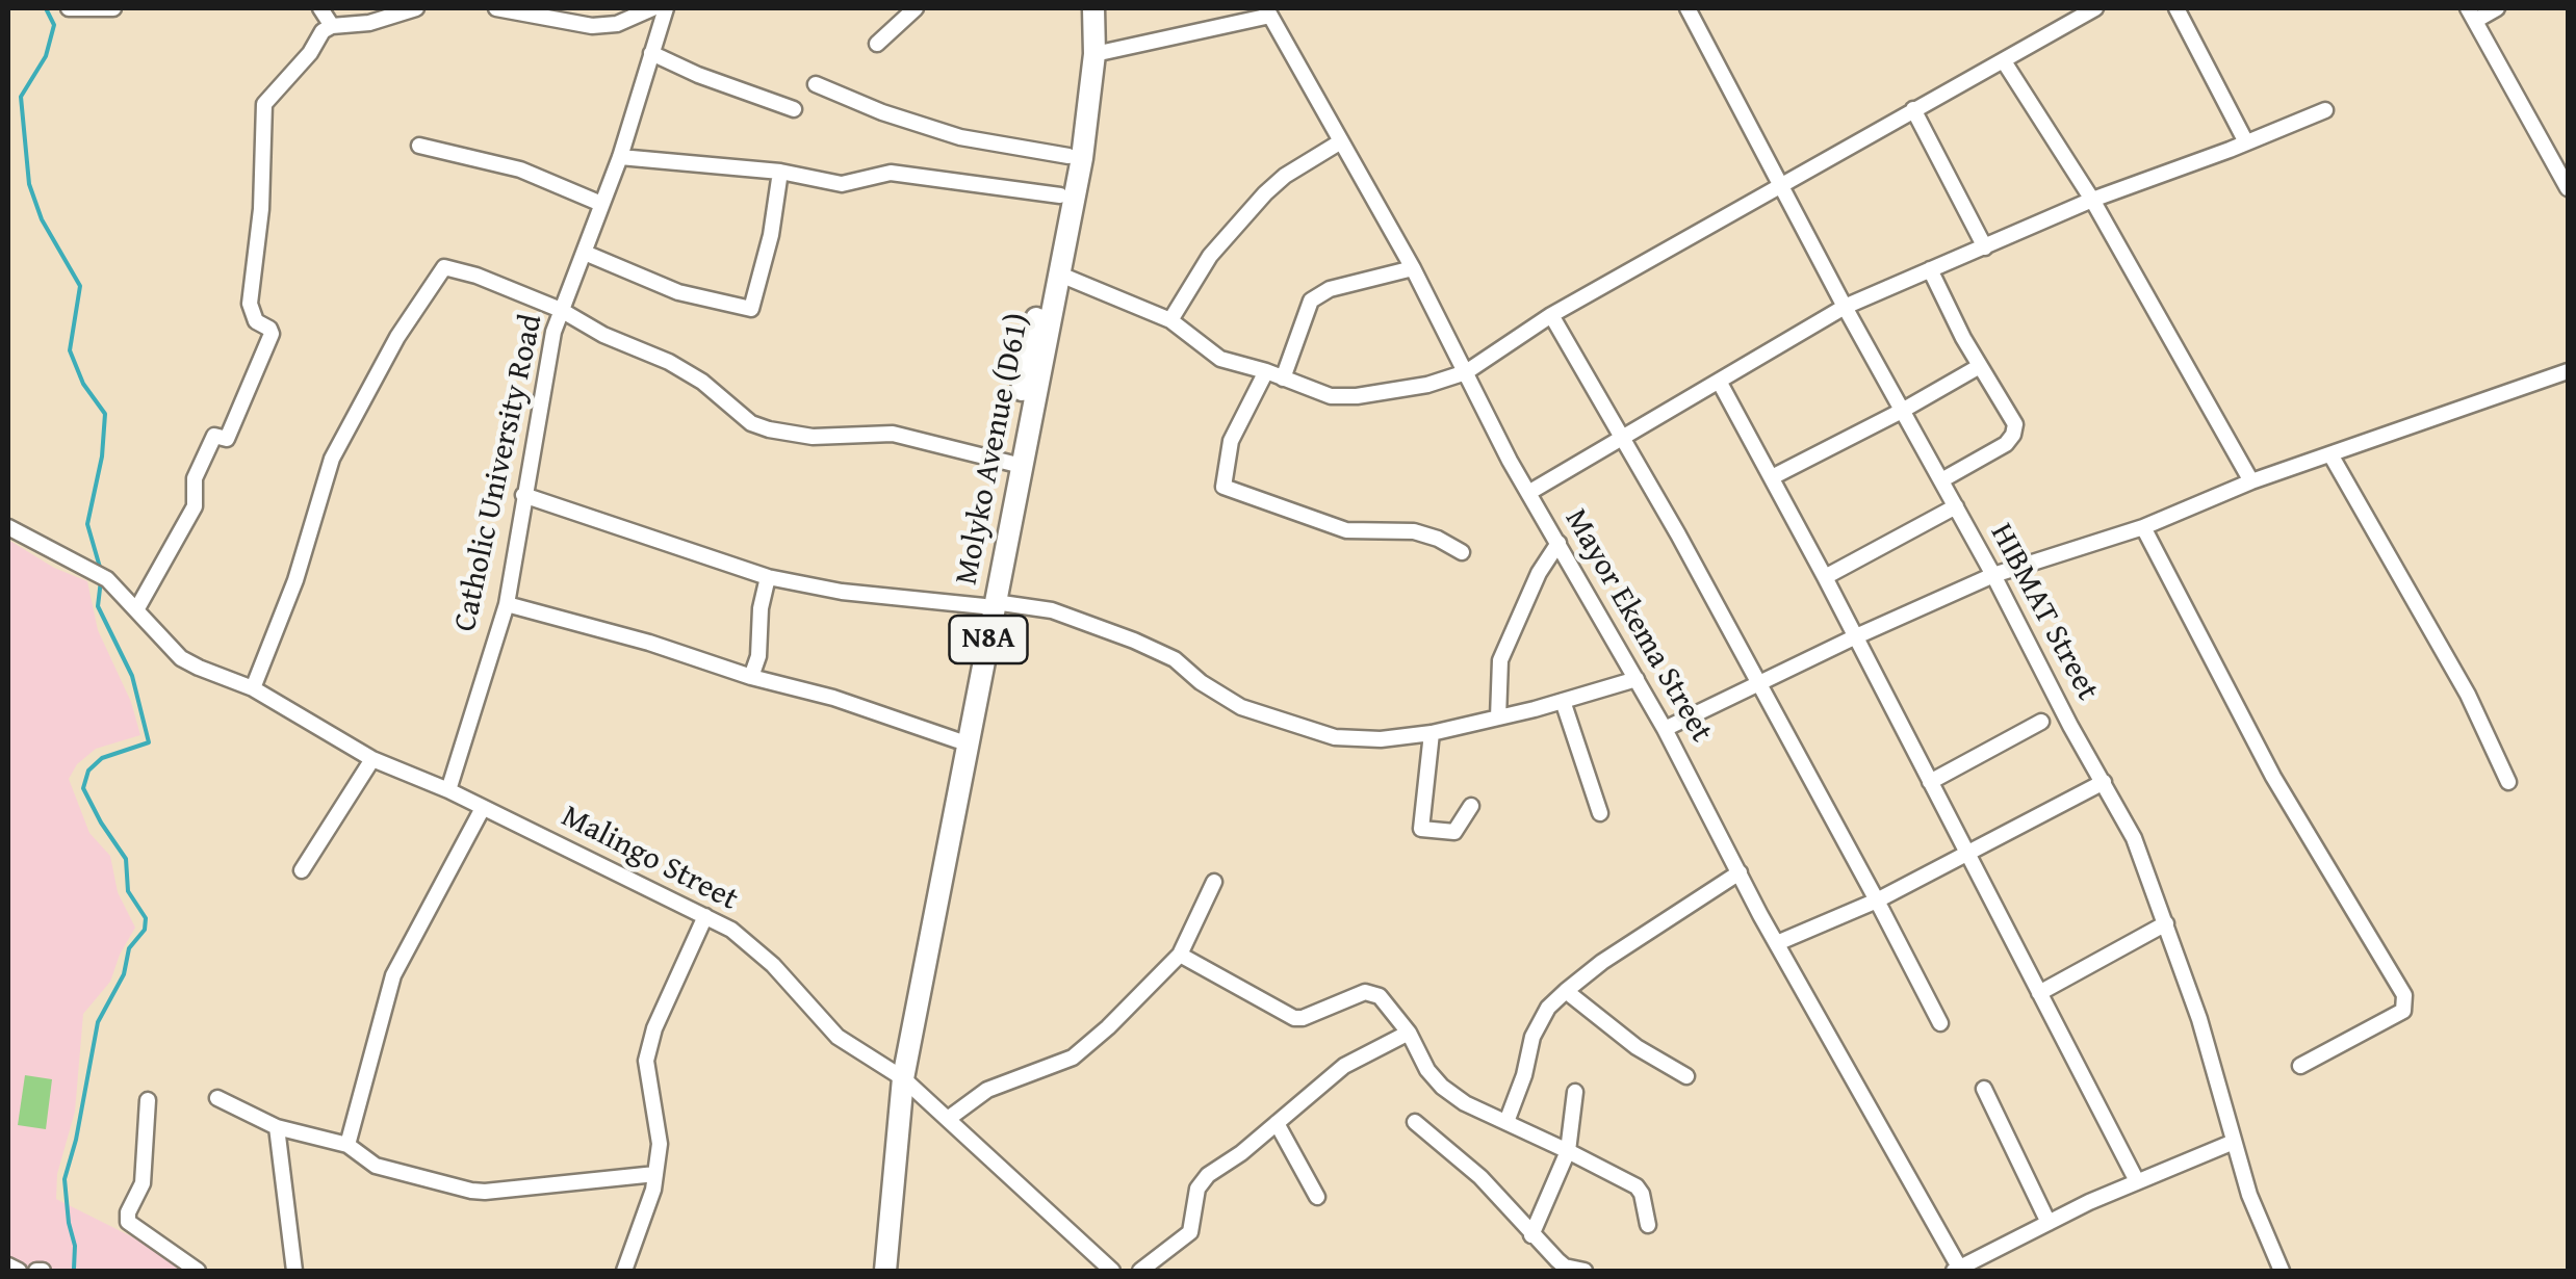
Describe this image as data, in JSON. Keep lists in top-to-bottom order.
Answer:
{
  "streets": {
    "highway": ["Molyko Avenue (D61)", "N8A"],
    "street": [
      "Catholic University Road",
      "HIBMAT Street",
      "Mayor Ekema Street",
      "Malingo Street"
    ]
  },
  "crossings": [
    ["Molyko Avenue (D61)", "Malingo Street"],
    ["Catholic University Road", "Malingo Street"]
  ]
}
